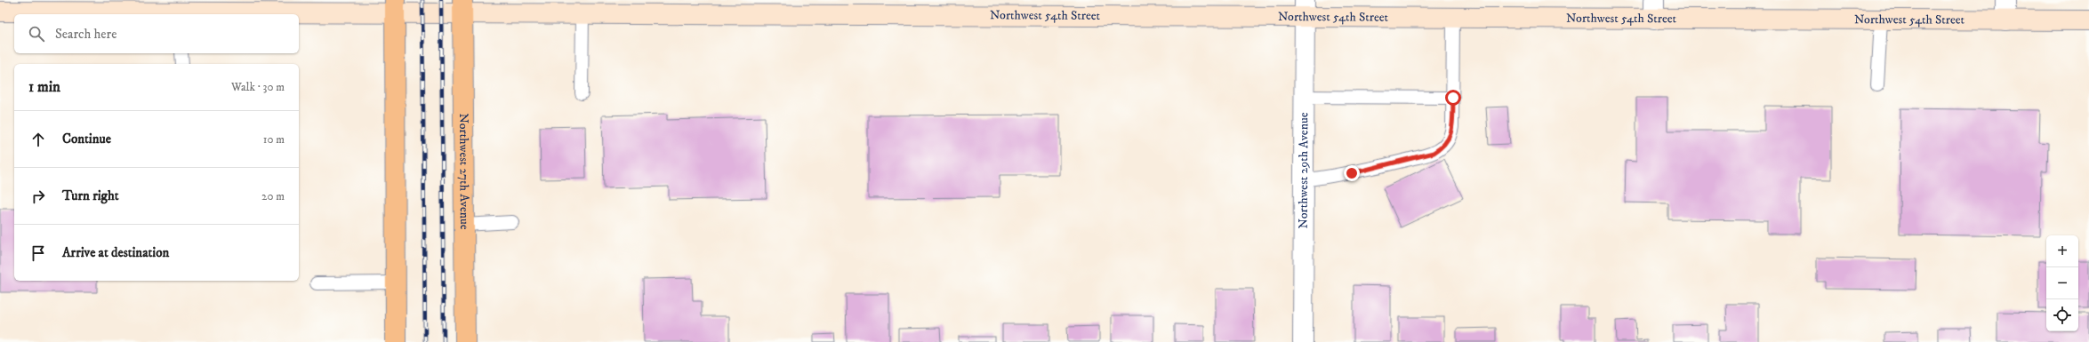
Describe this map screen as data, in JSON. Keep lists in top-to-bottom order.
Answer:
{
  "streets": {
    "main road": ["Northwest 54th Street", "Northwest 27th Avenue"],
    "street": ["Northwest 29th Avenue"]
  },
  "crossings": [
    ["Northwest 54th Street", "Northwest 29th Avenue"],
    ["Northwest 54th Street", "Northwest 27th Avenue"]
  ],
  "page": {
    "search": "Search here",
    "heading": ["1 min", "Walk · 30 m"],
    "list": [
      ["Continue", "10 m"],
      ["Turn right", "20 m"],
      "Arrive at destination"
    ],
    "map_buttons": ["+", "−"]
  }
}
